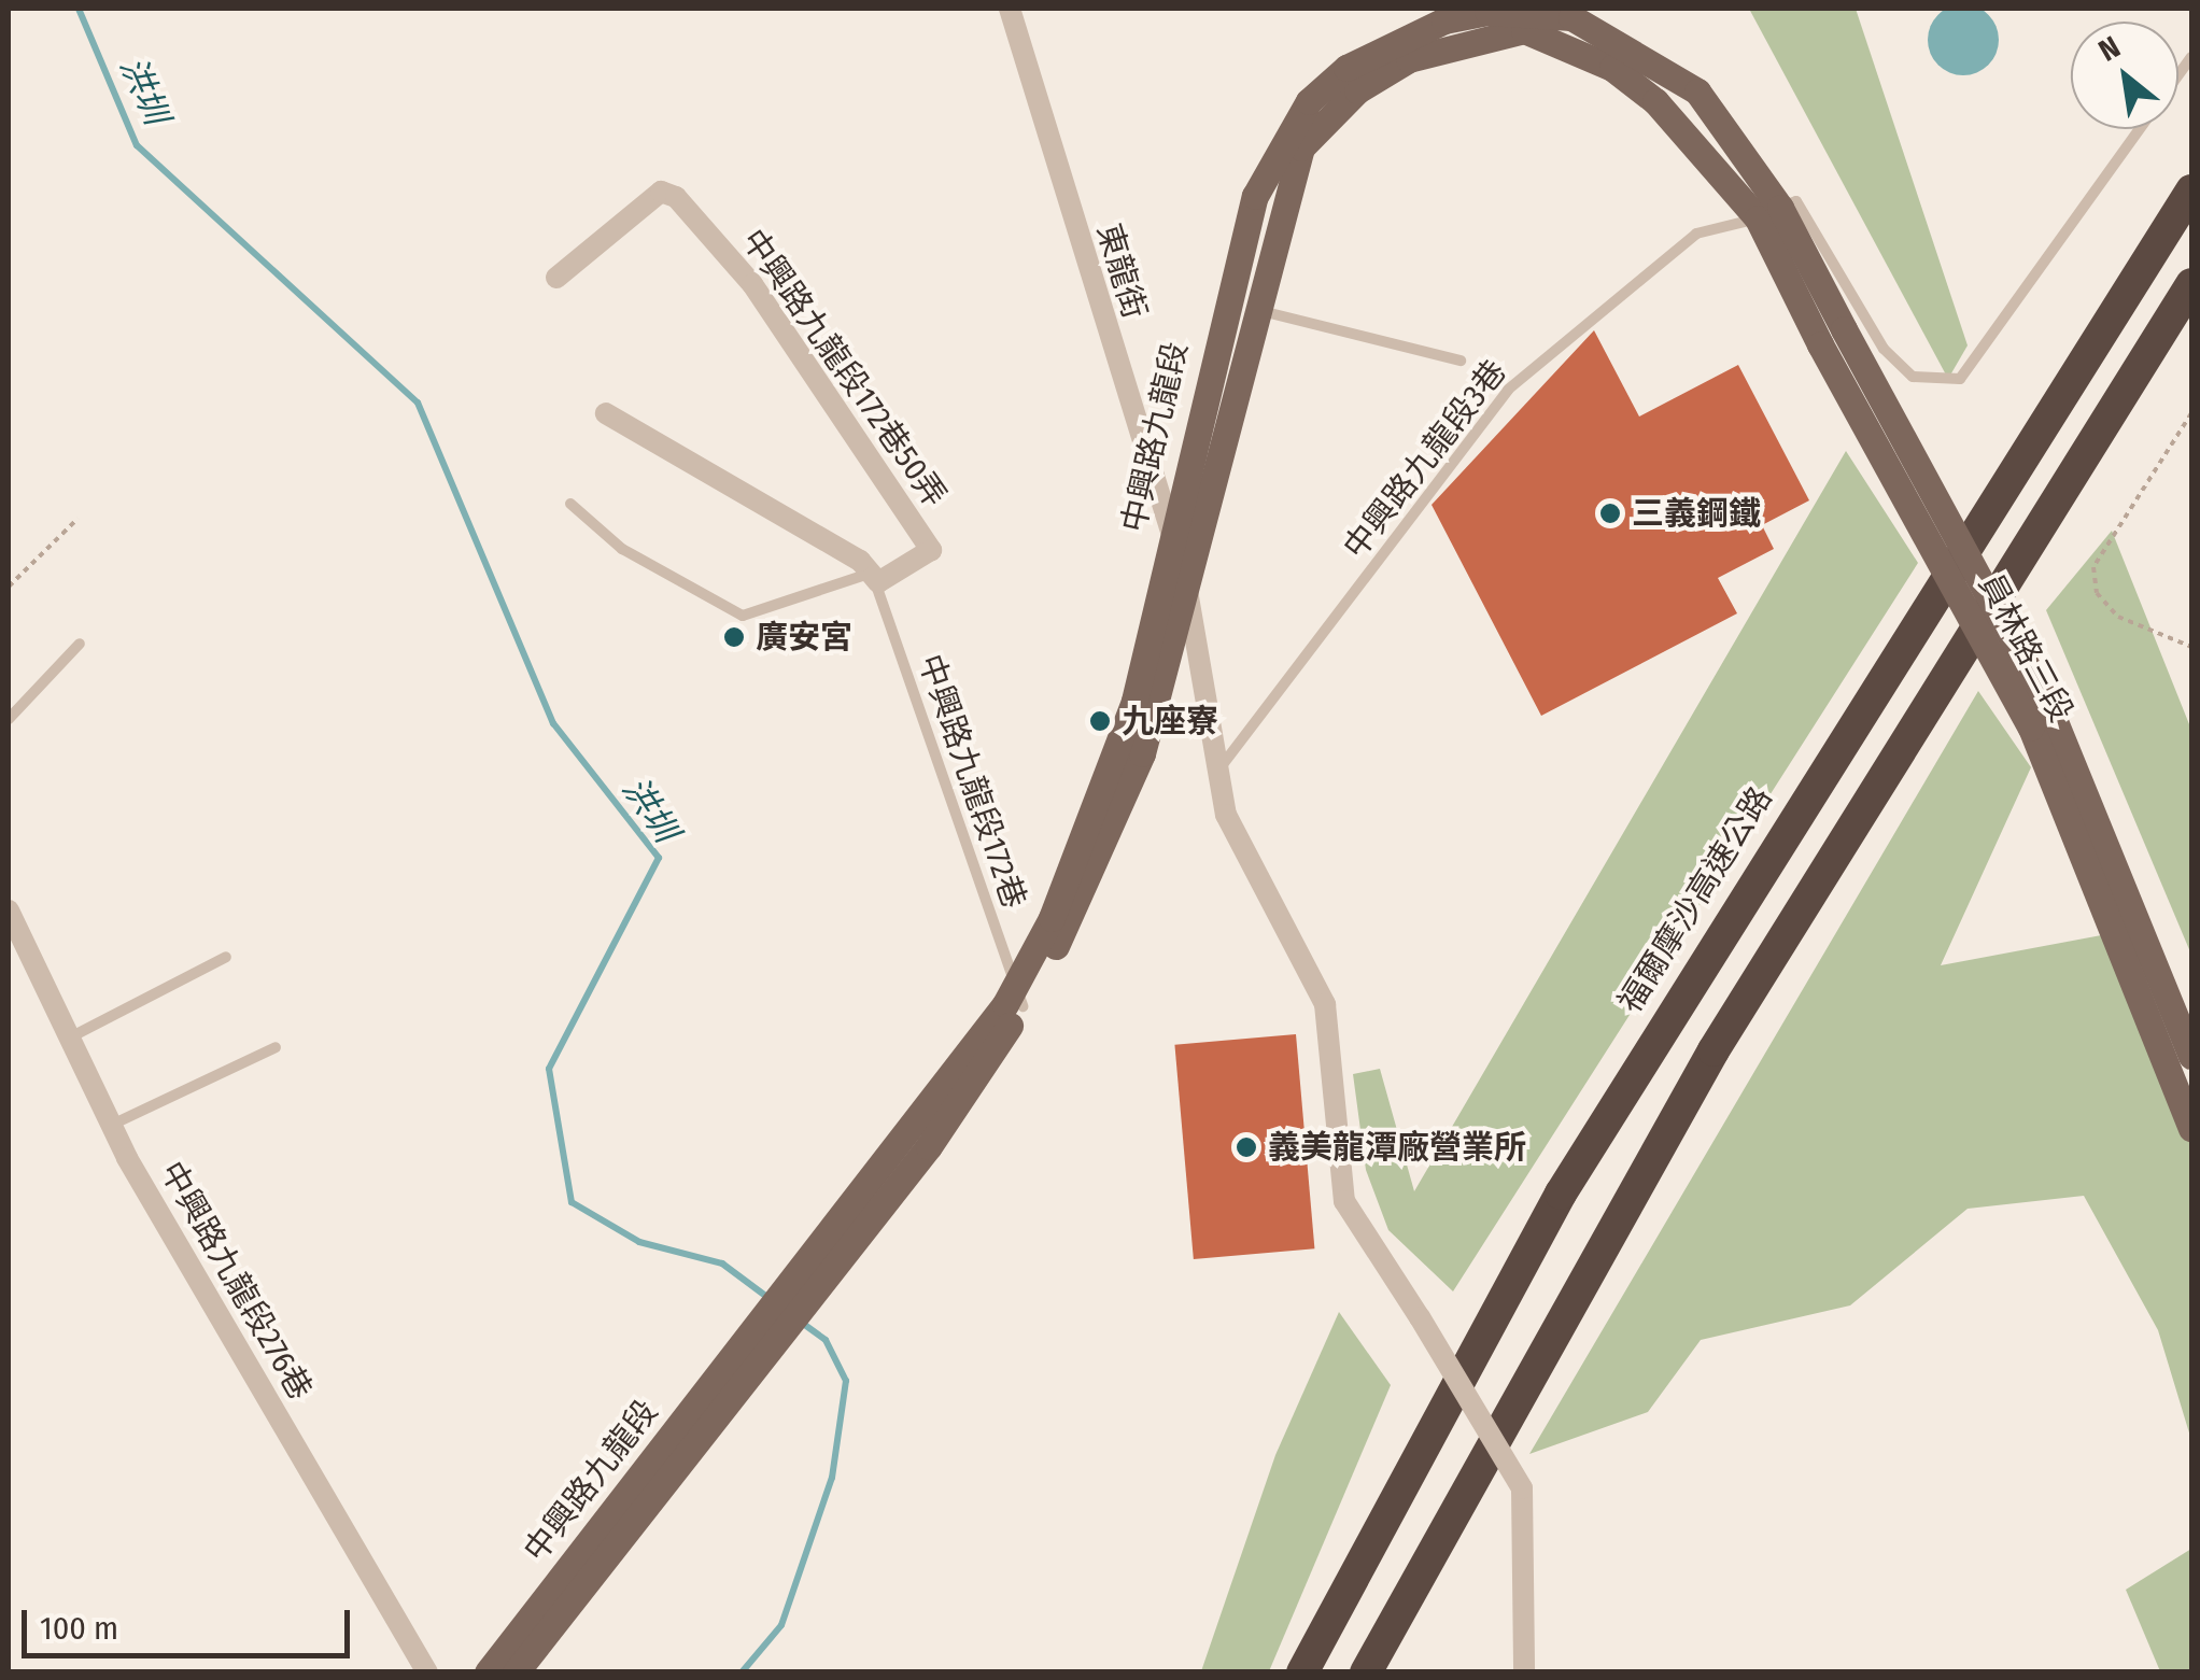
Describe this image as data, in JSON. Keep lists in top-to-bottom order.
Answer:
{
  "streets": {
    "highway": ["福爾摩沙高速公路"],
    "main road": ["中興路九龍段", "員林路三段"],
    "street": ["東龍街", "中興路九龍段172巷50弄", "中興路九龍段276巷"],
    "lane": ["中興路九龍段3巷", "中興路九龍段172巷"]
  },
  "crossings": [
    ["東龍街", "中興路九龍段"],
    ["東龍街", "中興路九龍段3巷"],
    ["中興路九龍段172巷50弄", "中興路九龍段172巷"],
    ["中興路九龍段", "中興路九龍段3巷"],
    ["中興路九龍段", "員林路三段"],
    ["中興路九龍段", "中興路九龍段172巷"],
    ["中興路九龍段3巷", "員林路三段"]
  ],
  "water": ["洪圳"],
  "places": [
    "三義鋼鐵",
    "廣安宮",
    "九座寮",
    "義美龍潭廠營業所"
  ],
  "scale_bar": "100 m",
  "north": "top left"
}
